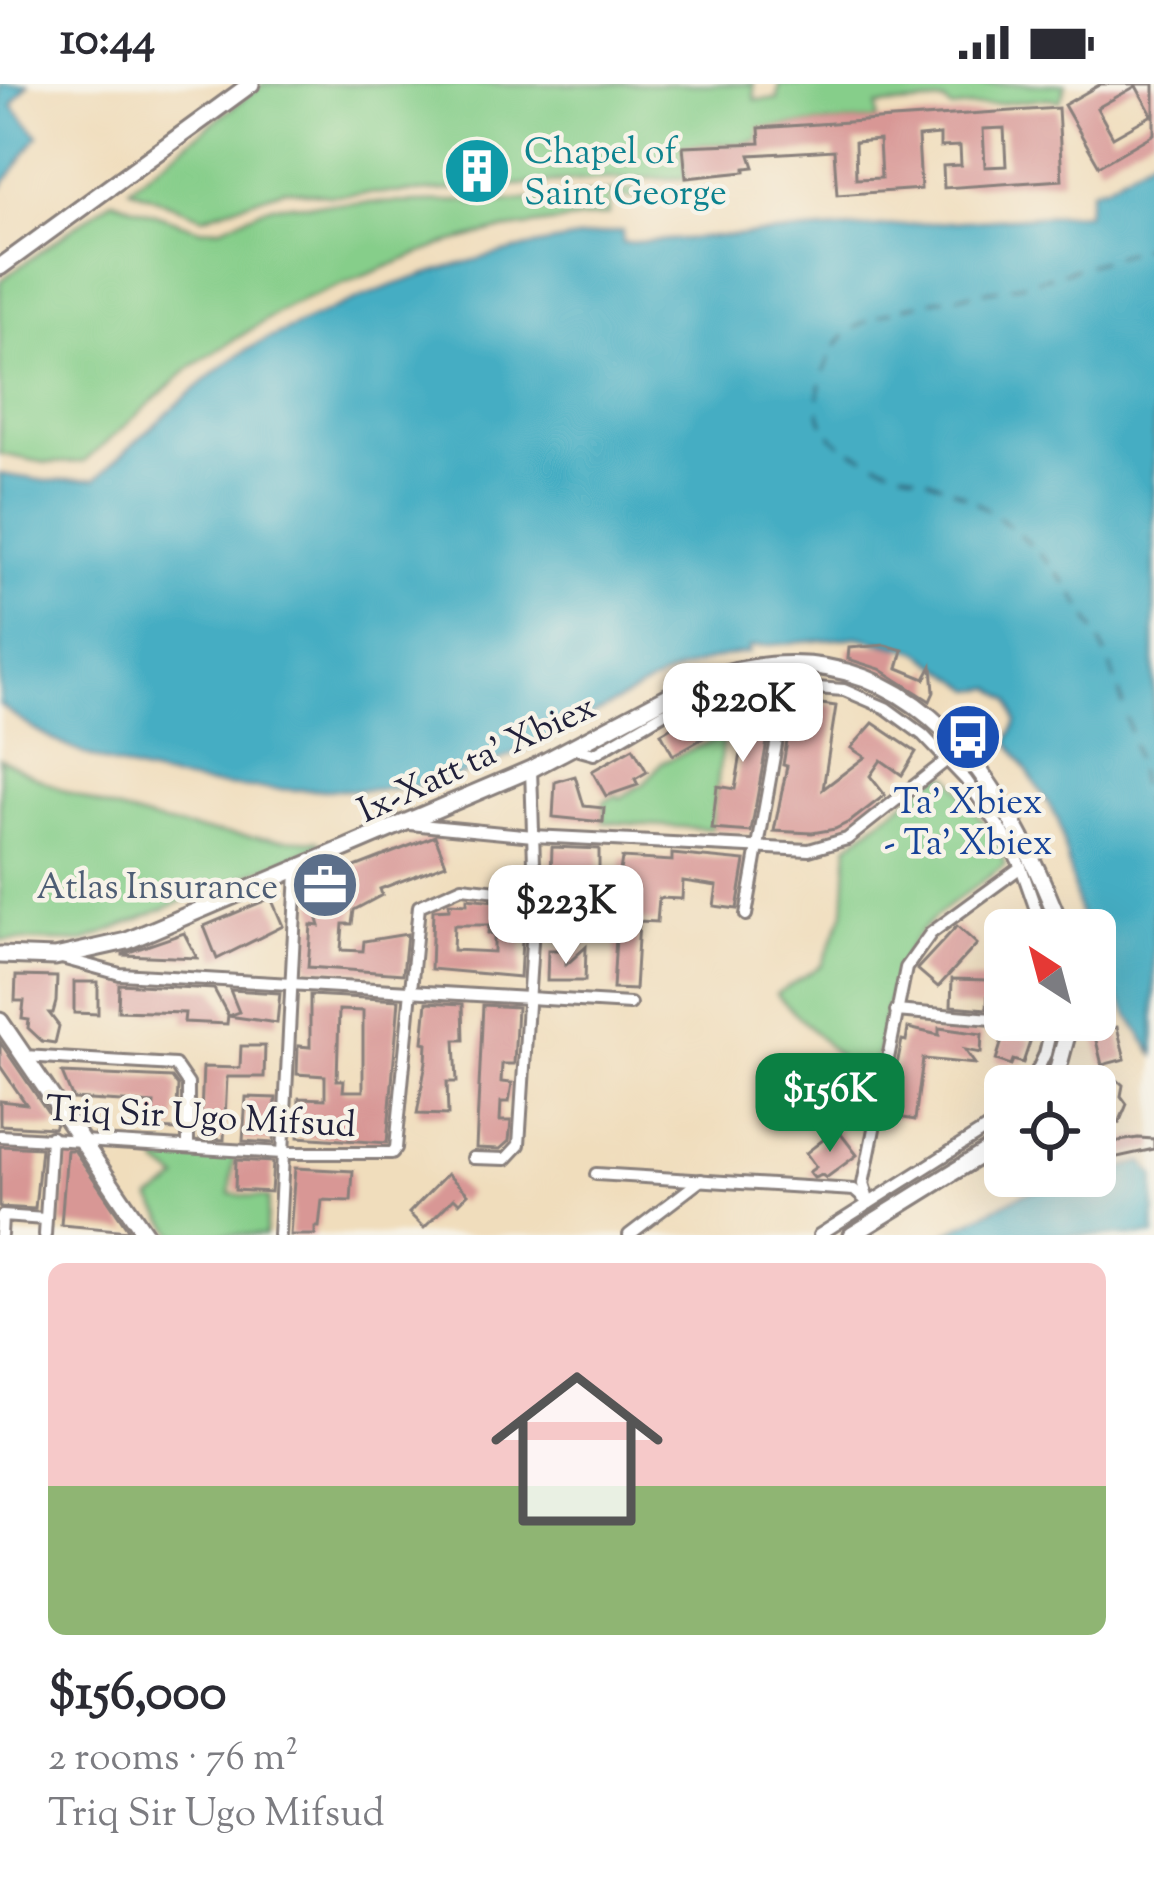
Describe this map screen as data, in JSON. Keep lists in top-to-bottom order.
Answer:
{
  "streets": {
    "main road": ["Ix-Xatt ta' Xbiex"],
    "street": ["Triq Sir Ugo Mifsud"]
  },
  "places": {
    "building": ["Chapel of Saint George"],
    "bus stop": ["Ta' Xbiex - Ta' Xbiex"],
    "office": ["Atlas Insurance"]
  },
  "north": "top left",
  "page": {
    "status": "10:44",
    "price": ["$220K", "$223K", "$156K"],
    "list": [
      {
        "name": "$156,000",
        "note": "2 rooms · 76 m² · Triq Sir Ugo Mifsud"
      }
    ]
  }
}
